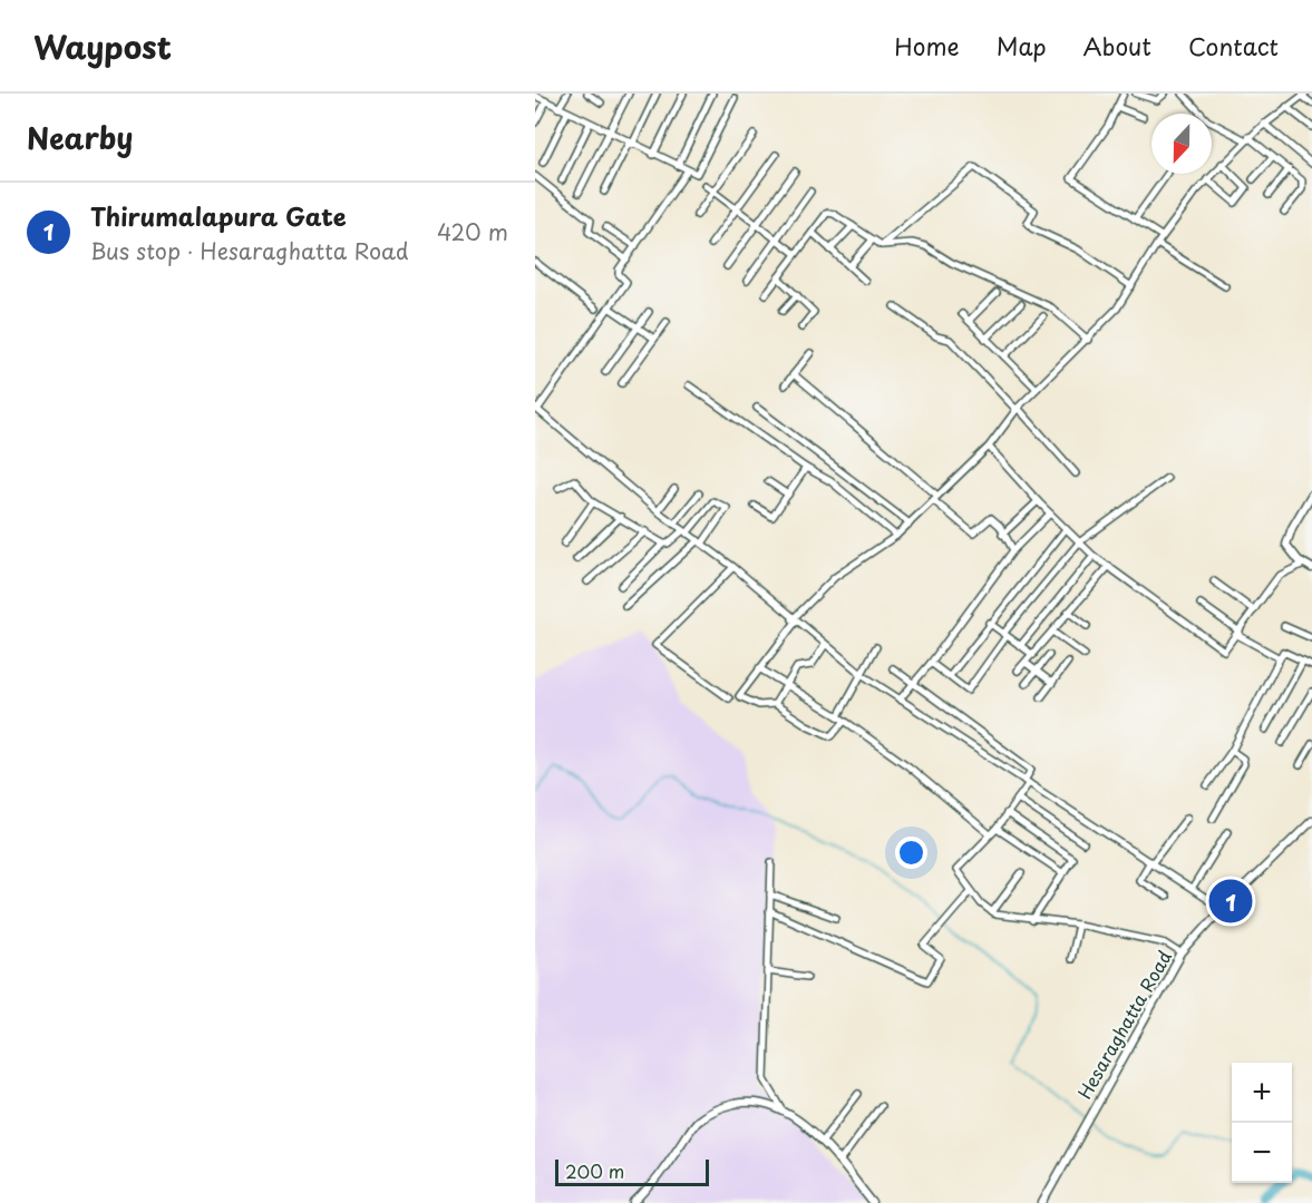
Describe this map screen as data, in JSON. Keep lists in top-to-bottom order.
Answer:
{
  "streets": {
    "main road": ["Hesaraghatta Road"]
  },
  "scale_bar": "200 m",
  "north": "bottom",
  "page": {
    "header": "Waypost",
    "nav": [
      "Home",
      "Map",
      "About",
      "Contact"
    ],
    "heading": "Nearby",
    "list": [
      {
        "mark": "1",
        "name": "Thirumalapura Gate",
        "note": "Bus stop · Hesaraghatta Road",
        "value": "420 m"
      }
    ],
    "pins": "1",
    "map_buttons": ["+", "−"],
    "scale": "200 m"
  }
}
